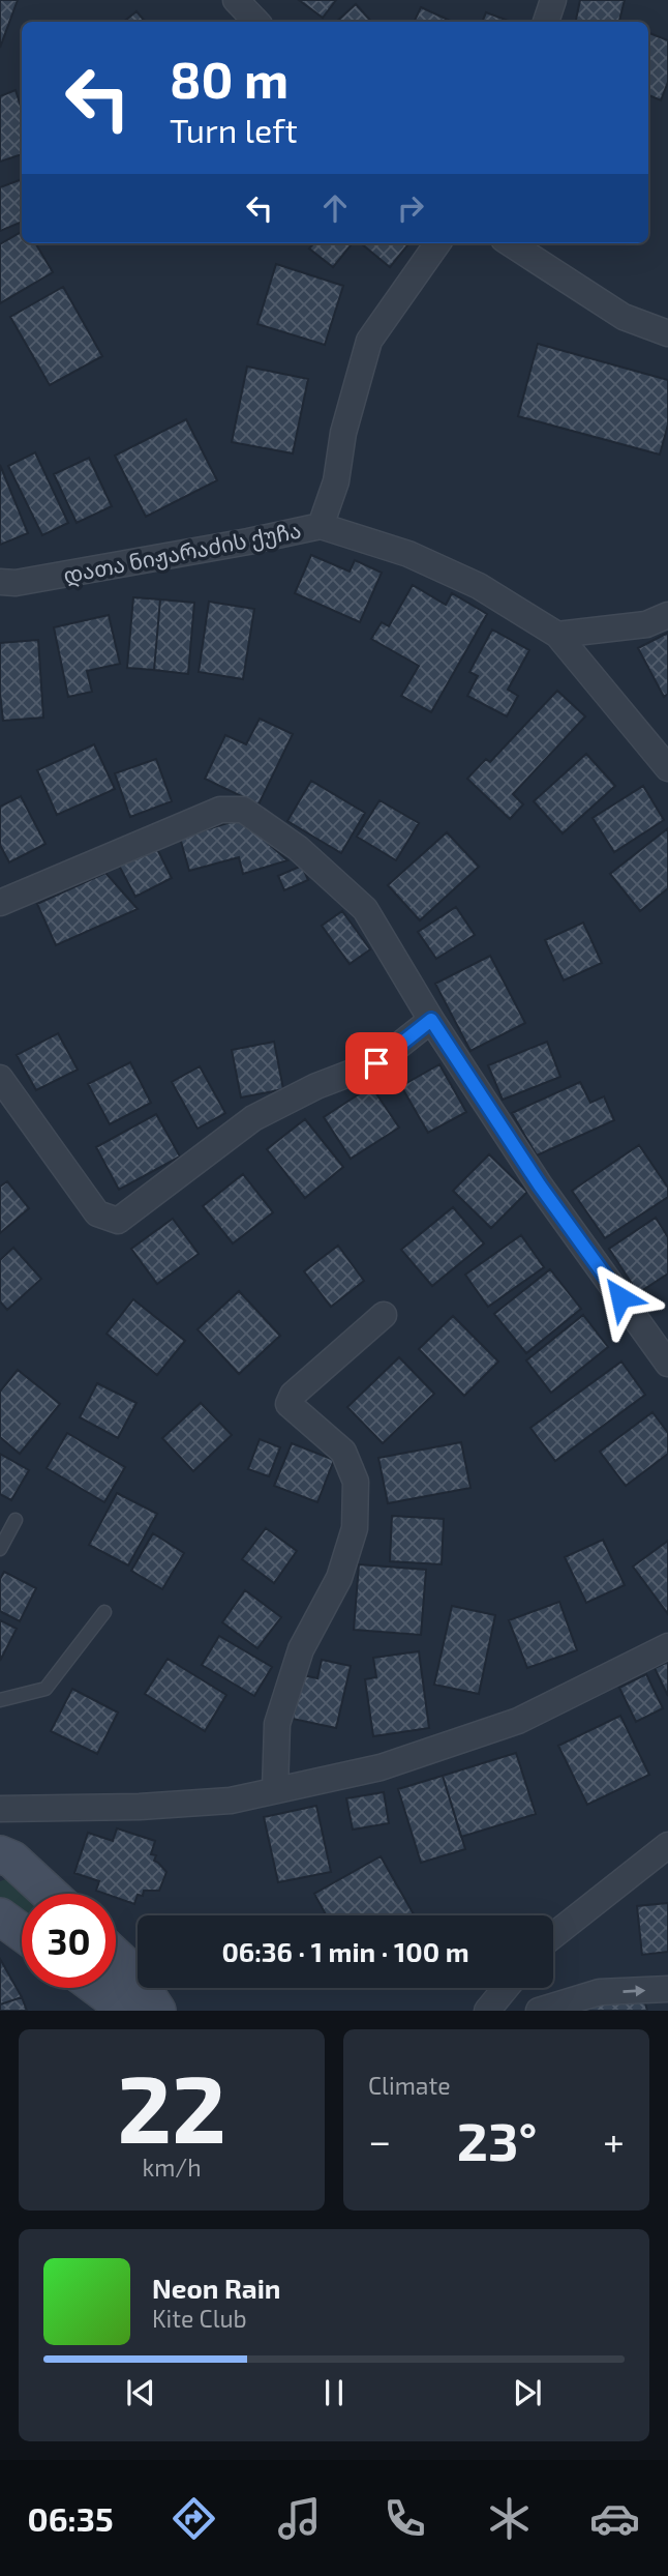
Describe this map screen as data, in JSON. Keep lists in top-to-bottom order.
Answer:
{
  "streets": {
    "street": ["დათა ნიჟარაძის ქუჩა"]
  },
  "page": {
    "turn": ["80 m", "Turn left"],
    "limit": "30",
    "trip": "06:36 · 1 min · 100 m",
    "tile": [
      ["22", "km/h"],
      "Climate"
    ],
    "heat": ["−", "23°", "+"],
    "song": ["Neon Rain", "Kite Club"],
    "tabs": "06:35"
  }
}
